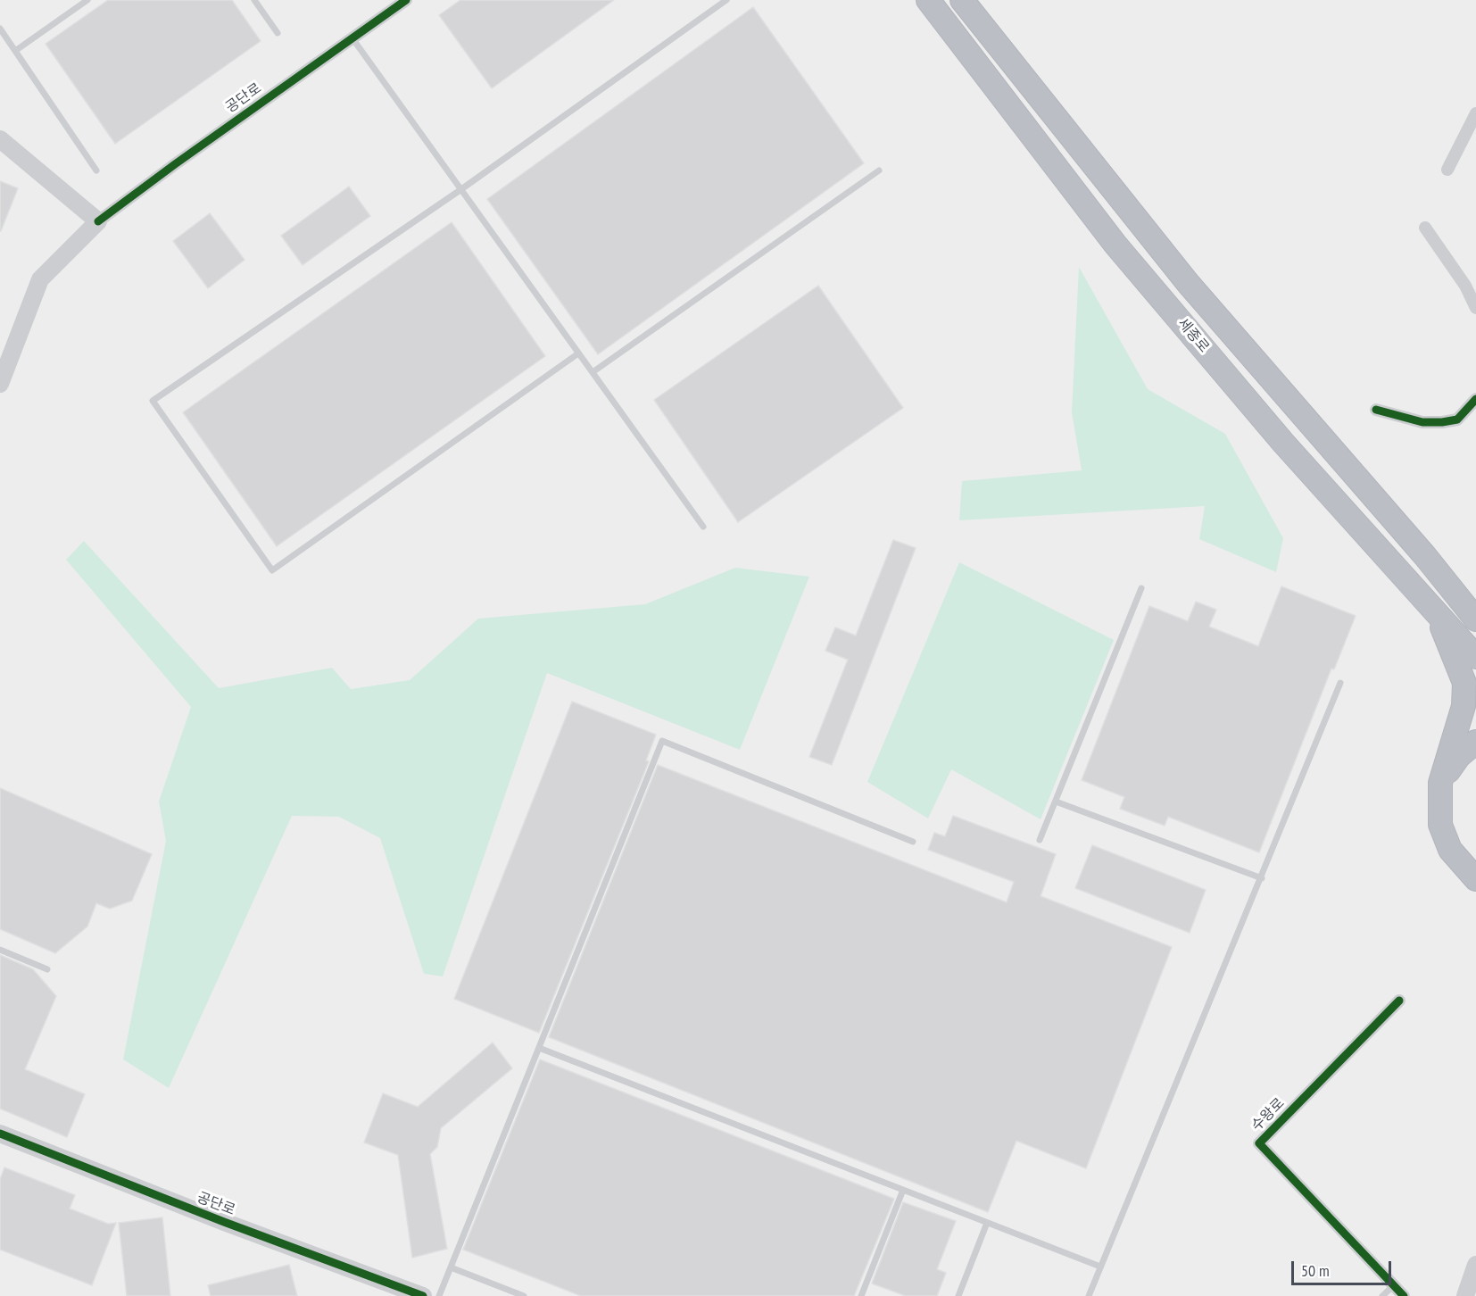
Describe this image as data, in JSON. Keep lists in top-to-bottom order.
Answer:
{
  "streets": {
    "highway": ["세종로"],
    "street": ["공단로", "수왕로"]
  },
  "scale_bar": "50 m"
}
